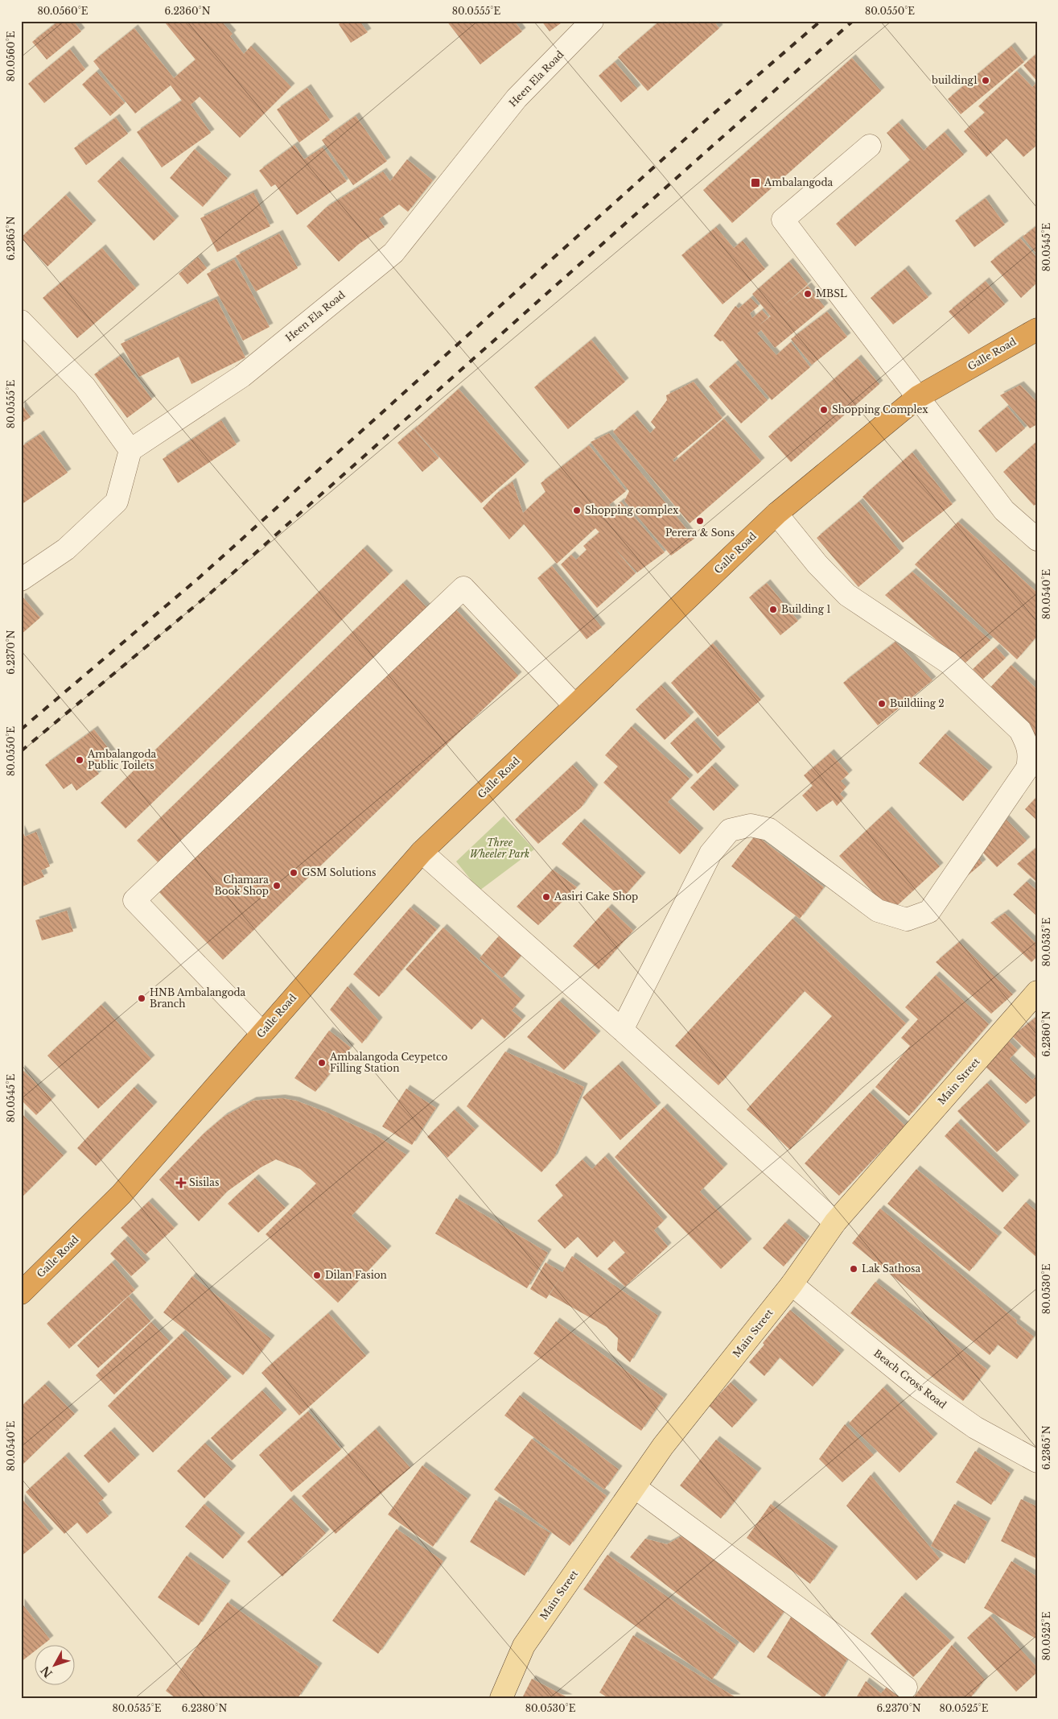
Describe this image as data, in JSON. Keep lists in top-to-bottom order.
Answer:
{
  "streets": {
    "highway": ["Galle Road"],
    "main road": ["Main Street"],
    "street": ["Heen Ela Road", "Beach Cross Road"]
  },
  "crossings": [
    ["Main Street", "Beach Cross Road"]
  ],
  "parks": ["Three Wheeler Park"],
  "places": {
    "other": [
      "building1",
      "MBSL",
      "Shopping Complex",
      "Shopping complex",
      "Perera & Sons",
      "Building 1",
      "Buildiing 2",
      "Ambalangoda Public Toilets",
      "GSM Solutions",
      "Chamara Book Shop",
      "Aasiri Cake Shop",
      "HNB Ambalangoda Branch",
      "Ambalangoda Ceypetco Filling Station",
      "Lak Sathosa",
      "Dilan Fasion"
    ],
    "transit": ["Ambalangoda"],
    "health": ["Sisilas"]
  },
  "north": "bottom left",
  "coordinates": [
    "80.0560°E",
    "6.2360°N",
    "80.0555°E",
    "80.0550°E",
    "6.2365°N",
    "80.0545°E",
    "80.0540°E",
    "6.2370°N",
    "80.0535°E",
    "80.0530°E",
    "80.0525°E",
    "6.2380°N"
  ]
}
